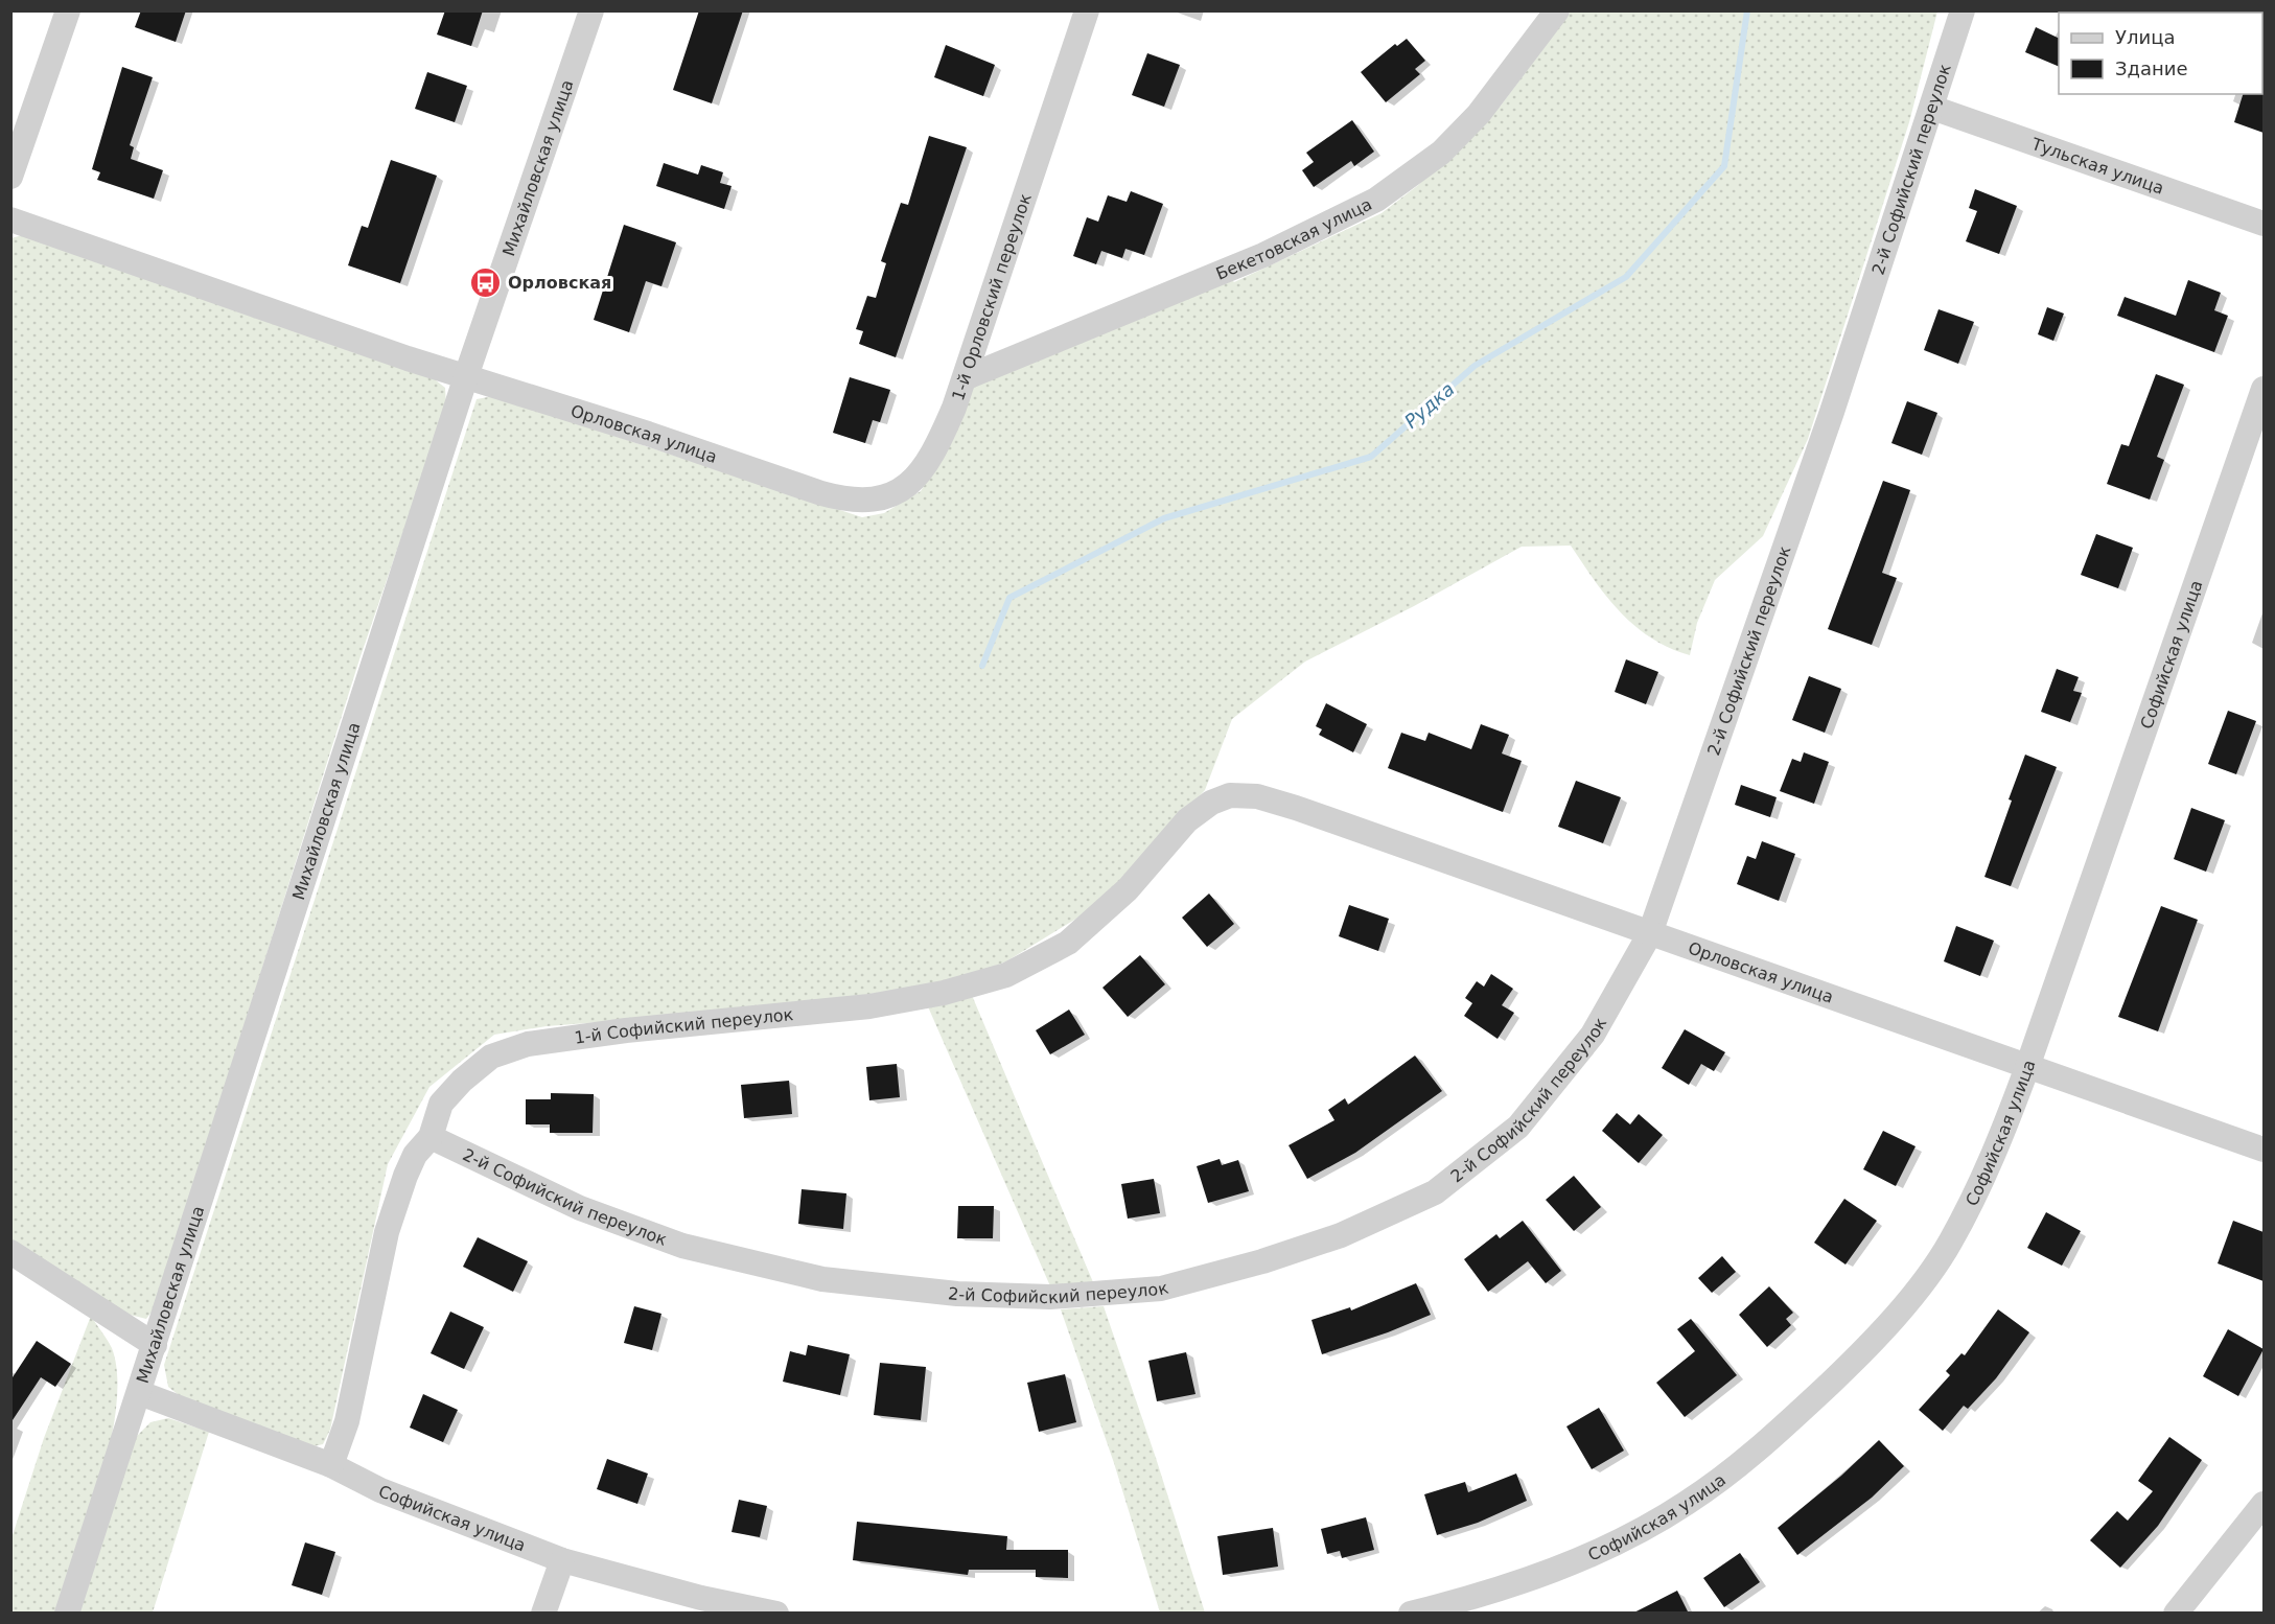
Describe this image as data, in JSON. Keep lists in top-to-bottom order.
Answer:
{
  "streets": {
    "street": [
      "Тульская улица",
      "Михайловская улица",
      "2-й Софийский переулок",
      "Бекетовская улица",
      "1-й Орловский переулок",
      "Орловская улица",
      "Софийская улица",
      "1-й Софийский переулок"
    ]
  },
  "crossings": [
    ["Тульская улица", "2-й Софийский переулок"],
    ["Михайловская улица", "Орловская улица"],
    ["Михайловская улица", "Софийская улица"],
    ["2-й Софийский переулок", "Орловская улица"],
    ["2-й Софийский переулок", "1-й Софийский переулок"],
    ["Бекетовская улица", "1-й Орловский переулок"],
    ["1-й Орловский переулок", "Орловская улица"],
    ["Орловская улица", "Софийская улица"],
    ["Орловская улица", "1-й Софийский переулок"],
    ["Софийская улица", "1-й Софийский переулок"]
  ],
  "water": ["Рудка"],
  "places": {
    "bus stop": ["Орловская"]
  },
  "legend": ["Улица", "Здание"]
}
